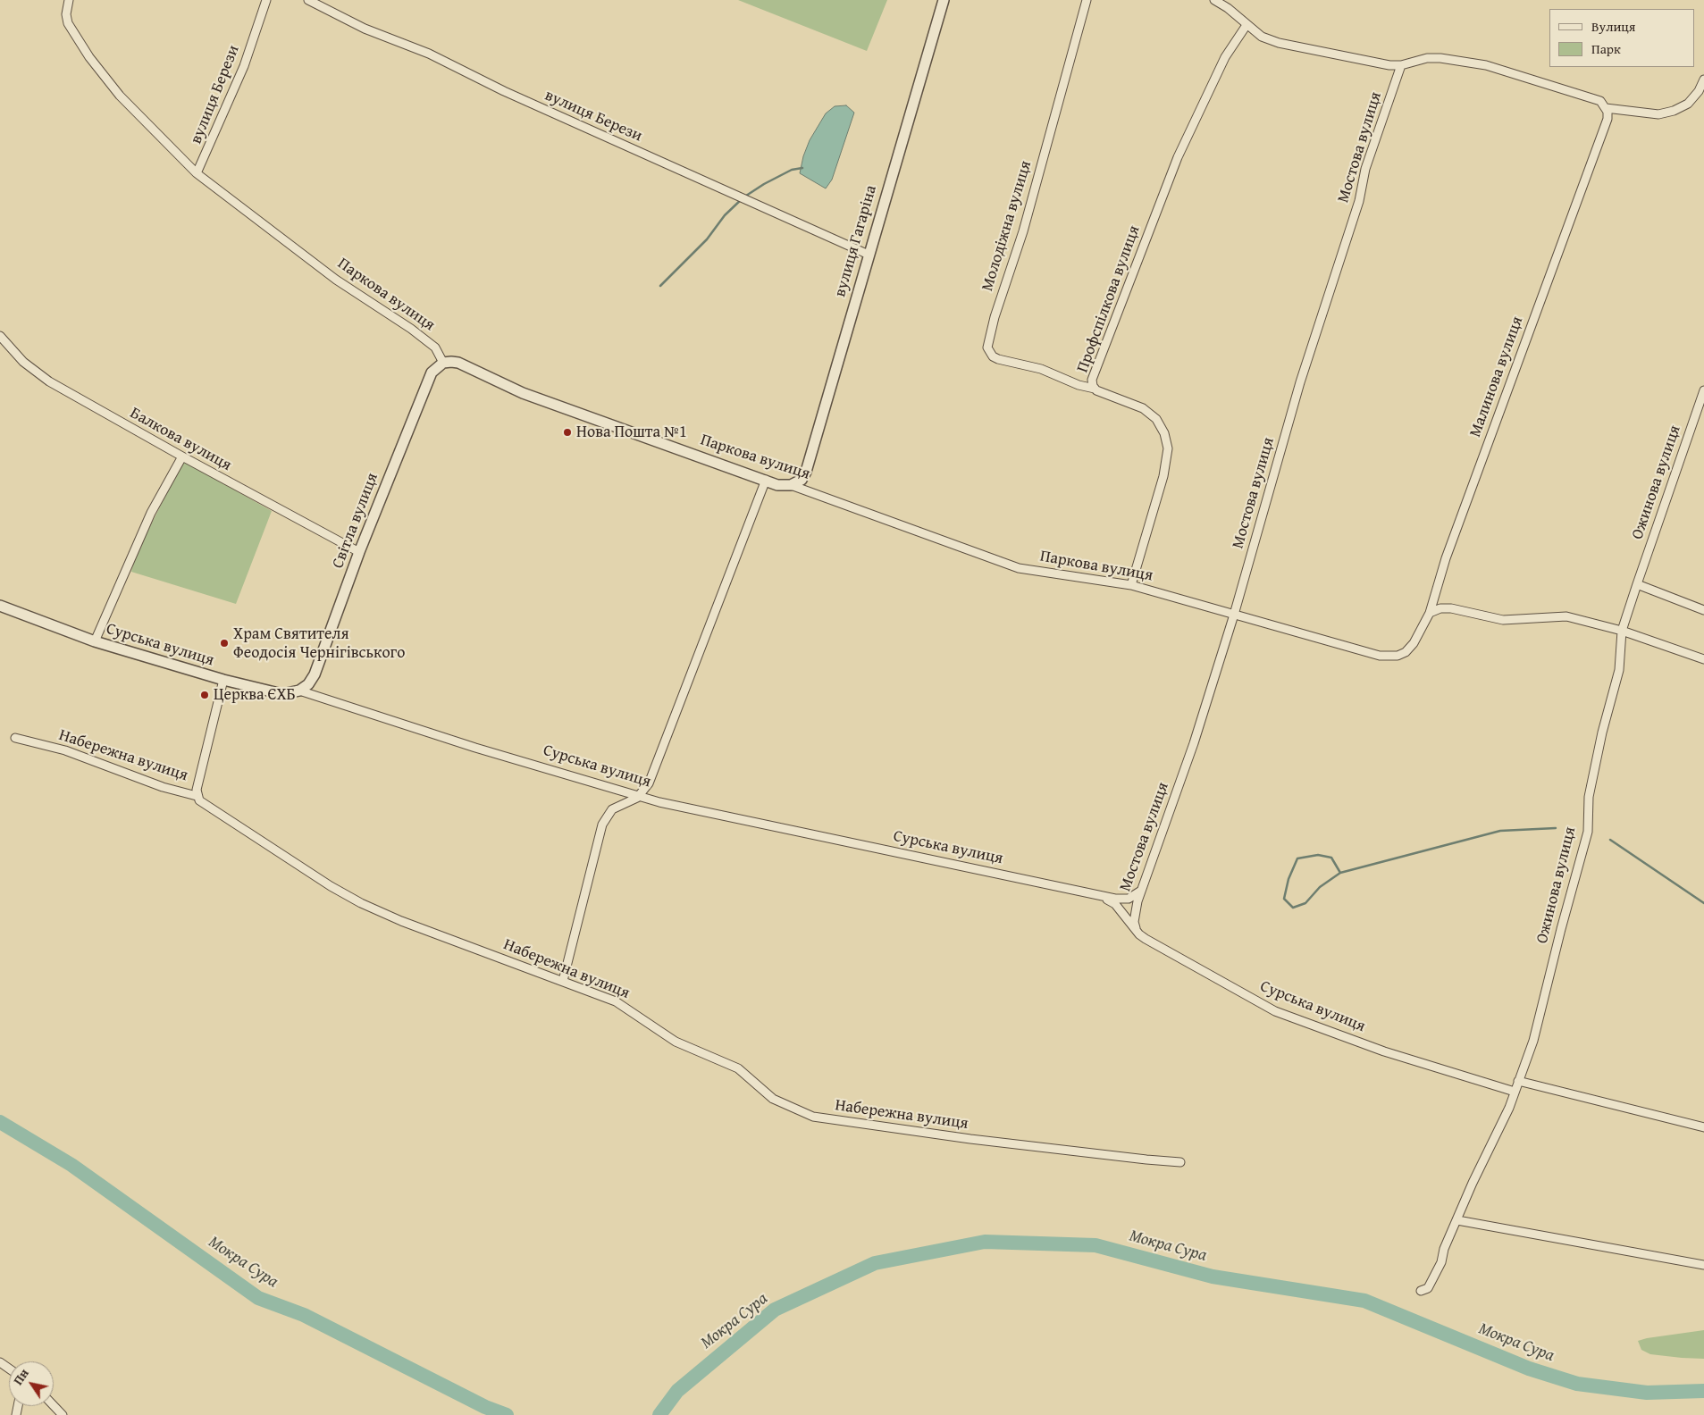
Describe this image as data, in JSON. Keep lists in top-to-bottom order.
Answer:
{
  "streets": {
    "street": [
      "вулиця Берези",
      "Мостова вулиця",
      "Молодіжна вулиця",
      "вулиця Гагаріна",
      "Паркова вулиця",
      "Профспілкова вулиця",
      "Малинова вулиця",
      "Балкова вулиця",
      "Ожинова вулиця",
      "Світла вулиця",
      "Сурська вулиця",
      "Набережна вулиця"
    ]
  },
  "crossings": [
    ["вулиця Берези", "вулиця Гагаріна"],
    ["вулиця Берези", "Паркова вулиця"],
    ["Мостова вулиця", "Паркова вулиця"],
    ["Мостова вулиця", "Сурська вулиця"],
    ["Молодіжна вулиця", "Профспілкова вулиця"],
    ["вулиця Гагаріна", "Паркова вулиця"],
    ["Паркова вулиця", "Профспілкова вулиця"],
    ["Паркова вулиця", "Малинова вулиця"],
    ["Паркова вулиця", "Світла вулиця"],
    ["Балкова вулиця", "Світла вулиця"],
    ["Балкова вулиця", "Сурська вулиця"],
    ["Ожинова вулиця", "Сурська вулиця"],
    ["Світла вулиця", "Сурська вулиця"]
  ],
  "water": ["Мокра Сура"],
  "places": ["Нова Пошта №1", "Храм Святителя Феодосія Чернігівського", "Церква ЄХБ"],
  "legend": ["Вулиця", "Парк"],
  "north": "top left"
}
